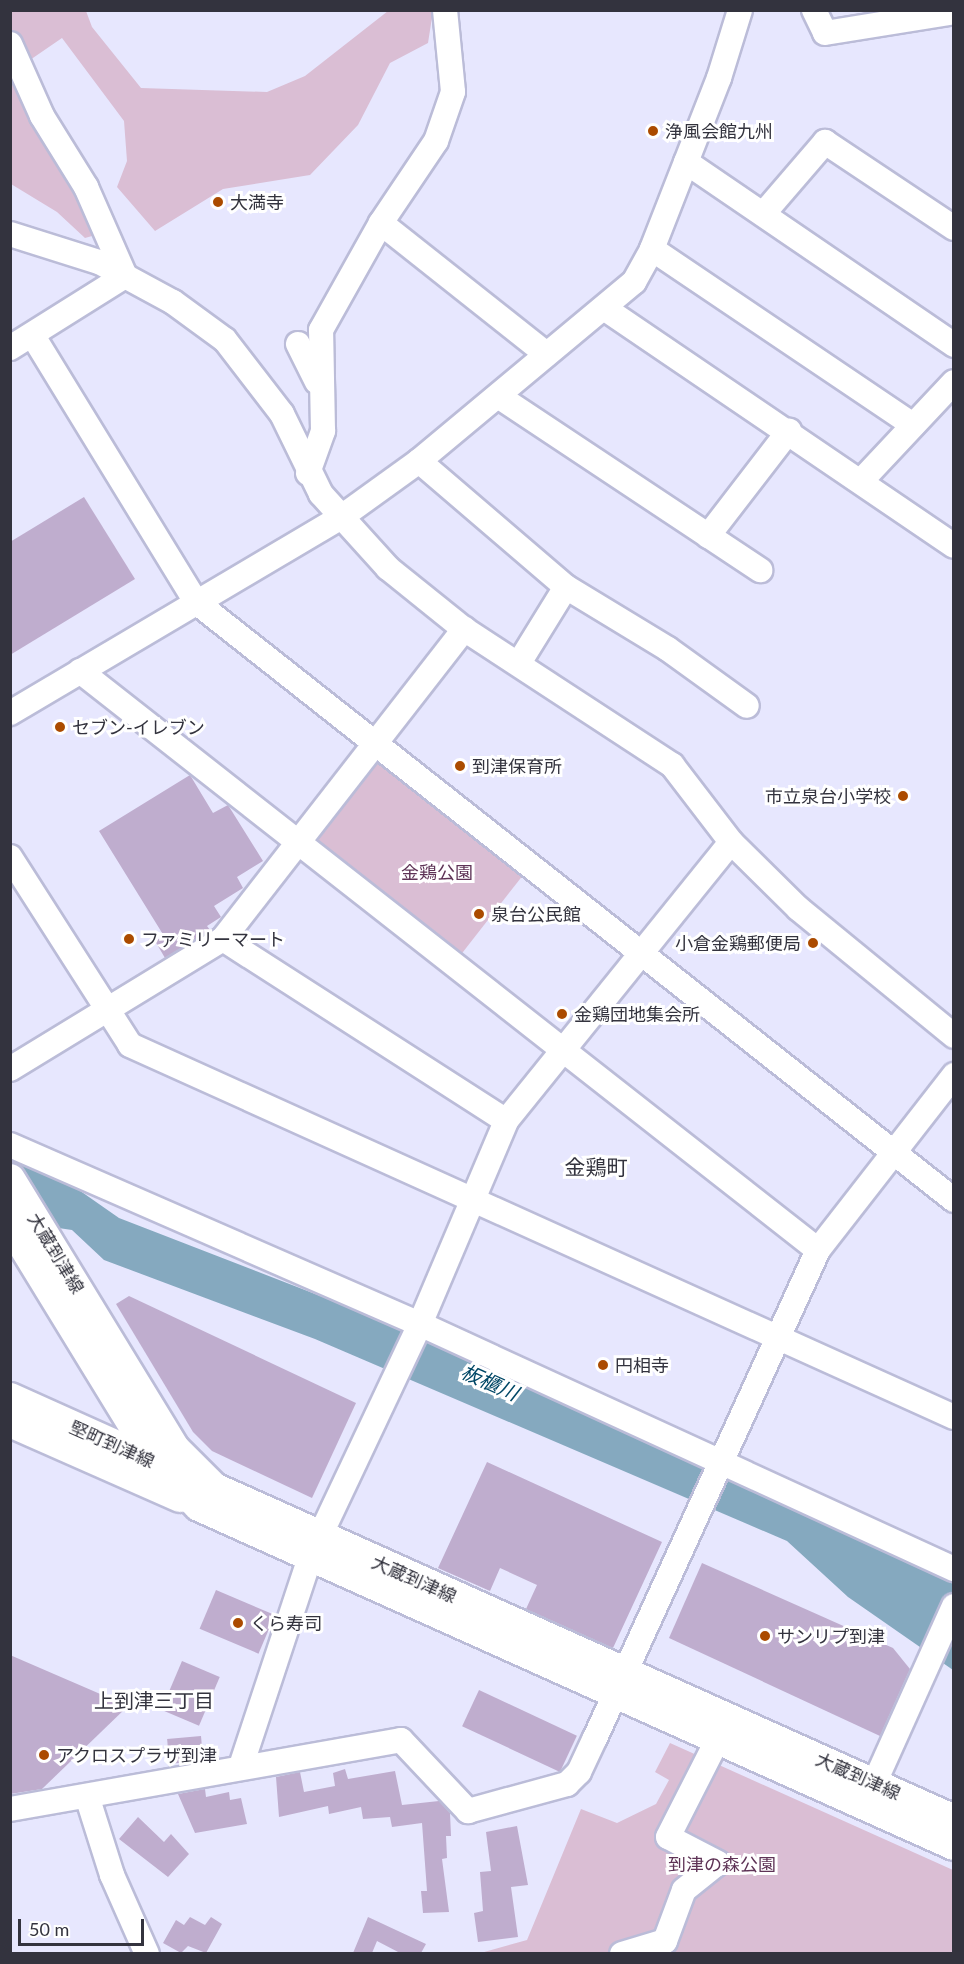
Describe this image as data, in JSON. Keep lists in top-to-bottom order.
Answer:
{
  "streets": {
    "main road": ["大蔵到津線", "堅町到津線"]
  },
  "crossings": [
    ["大蔵到津線", "堅町到津線"]
  ],
  "districts": ["金鶏町", "上到津三丁目"],
  "water": ["板櫃川"],
  "parks": ["金鶏公園", "到津の森公園"],
  "places": [
    "浄風会館九州",
    "大満寺",
    "セブン-イレブン",
    "到津保育所",
    "市立泉台小学校",
    "泉台公民館",
    "ファミリーマート",
    "小倉金鶏郵便局",
    "金鶏団地集会所",
    "円相寺",
    "くら寿司",
    "サンリプ到津",
    "アクロスプラザ到津"
  ],
  "scale_bar": "50 m"
}
